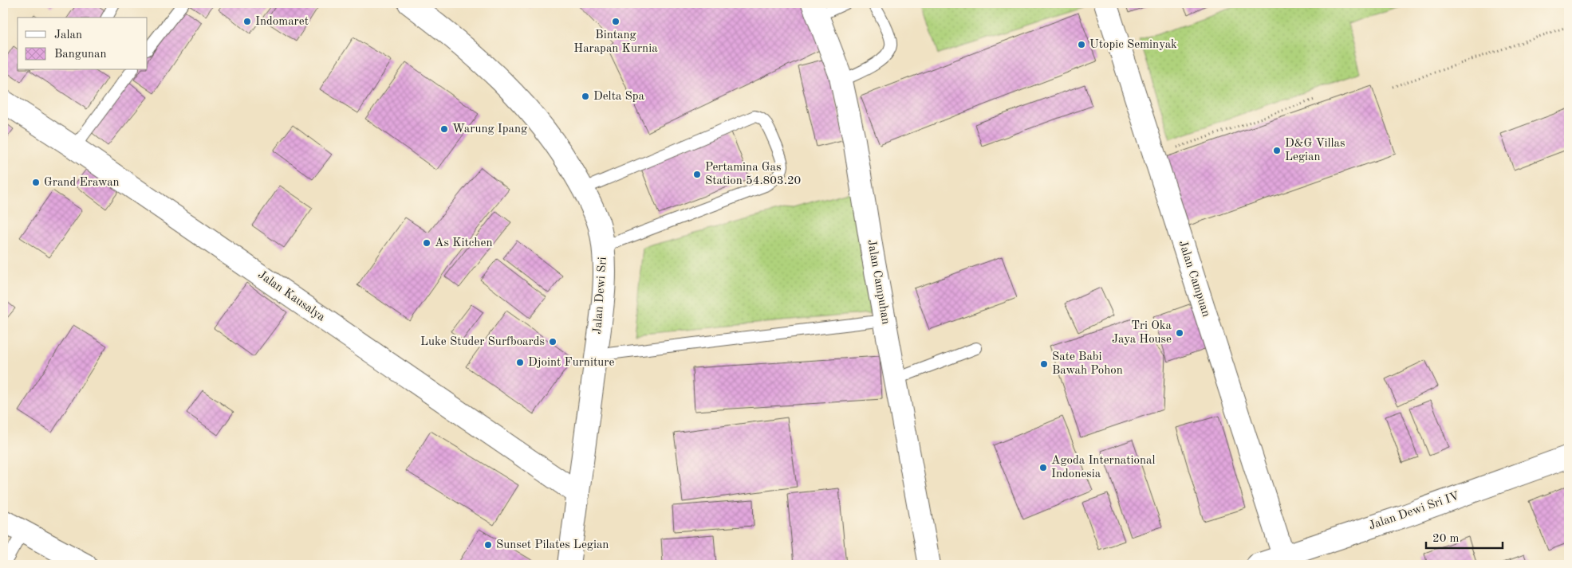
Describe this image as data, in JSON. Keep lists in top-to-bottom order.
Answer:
{
  "streets": {
    "street": [
      "Jalan Campuan",
      "Jalan Campuhan",
      "Jalan Dewi Sri",
      "Jalan Kausalya",
      "Jalan Dewi Sri IV"
    ]
  },
  "crossings": [
    ["Jalan Campuan", "Jalan Dewi Sri IV"],
    ["Jalan Dewi Sri", "Jalan Kausalya"]
  ],
  "places": [
    "Indomaret",
    "Bintang Harapan Kurnia",
    "Utopic Seminyak",
    "Delta Spa",
    "Warung Ipang",
    "D&G Villas Legian",
    "Pertamina Gas Station 54.803.20",
    "Grand Erawan",
    "As Kitchen",
    "Tri Oka Jaya House",
    "Luke Studer Surfboards",
    "Djoint Furniture",
    "Sate Babi Bawah Pohon",
    "Agoda International Indonesia",
    "Sunset Pilates Legian"
  ],
  "legend": ["Jalan", "Bangunan"],
  "scale_bar": "20 m"
}
